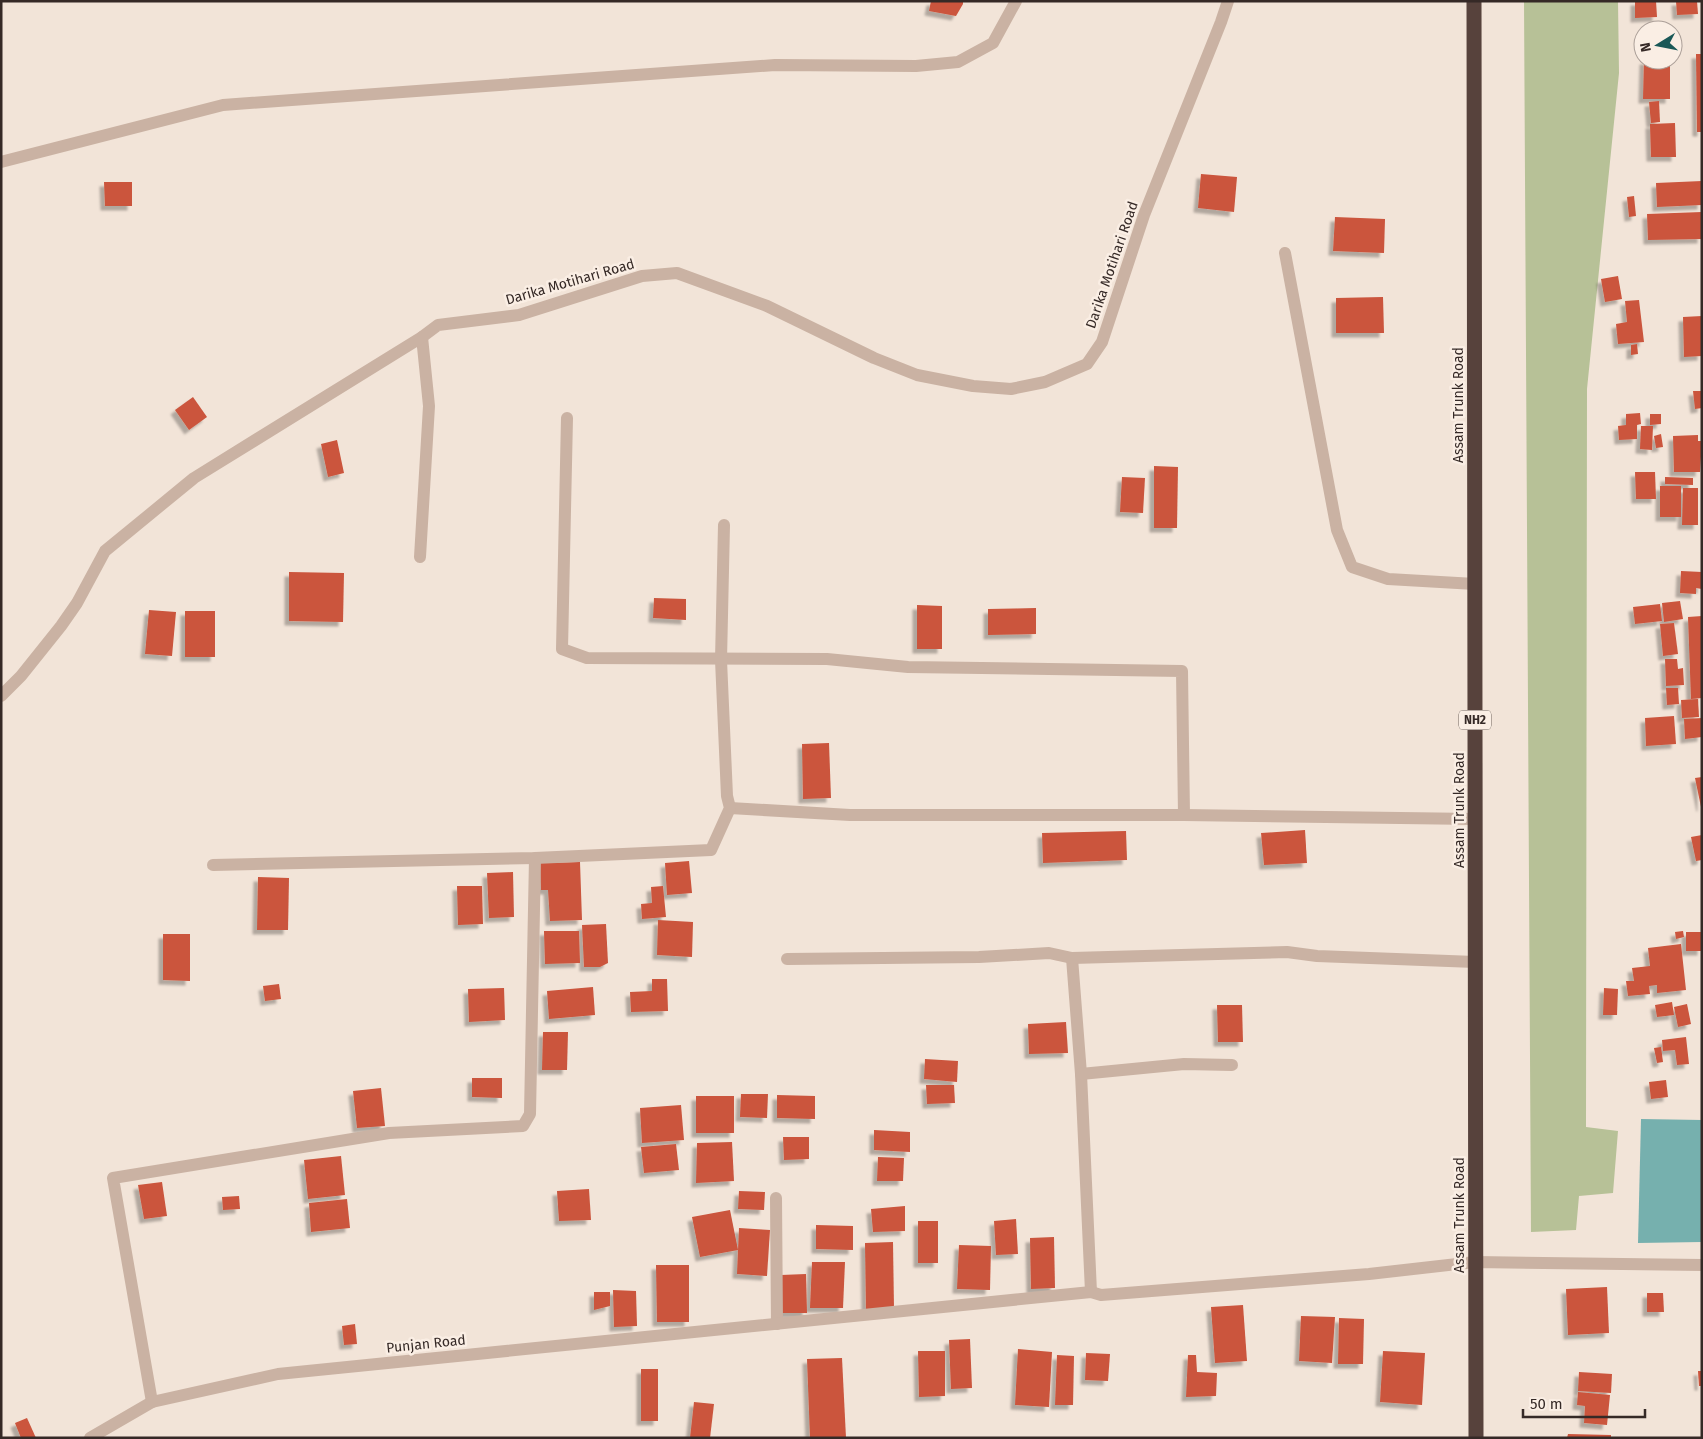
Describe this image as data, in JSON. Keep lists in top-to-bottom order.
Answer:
{
  "streets": {
    "highway": ["Assam Trunk Road", "NH2"],
    "street": ["Darika Motihari Road", "Punjan Road"]
  },
  "crossings": [
    ["Assam Trunk Road", "Punjan Road"]
  ],
  "scale_bar": "50 m",
  "north": "left"
}
